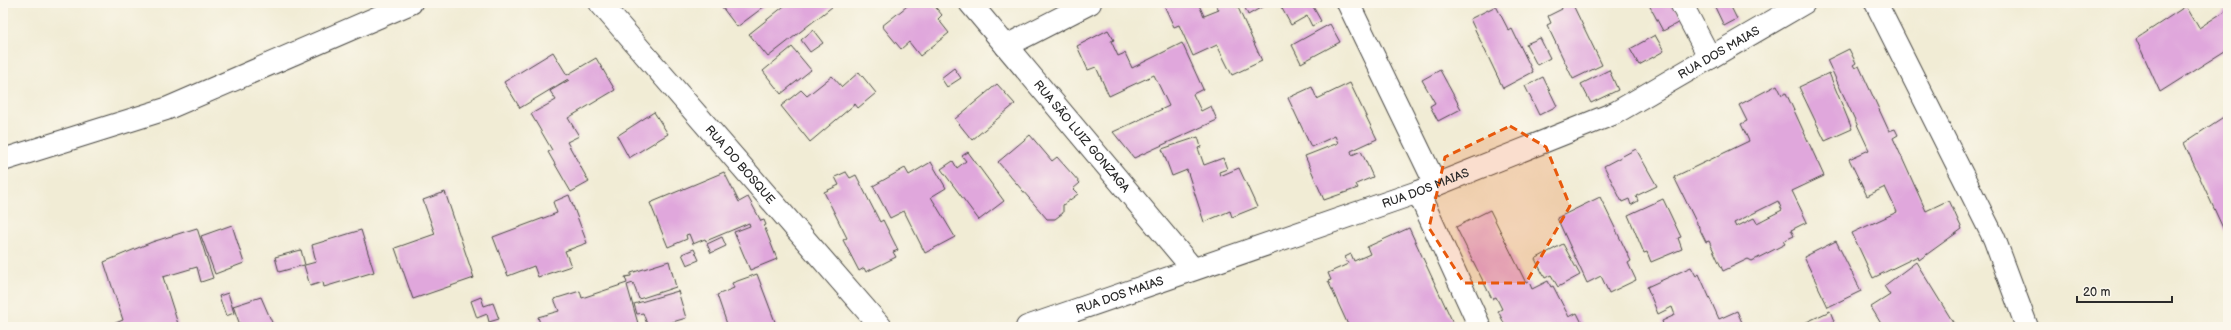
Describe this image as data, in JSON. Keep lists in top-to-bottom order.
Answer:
{
  "streets": {
    "street": ["RUA DOS MAIAS", "RUA SÃO LUIZ GONZAGA", "RUA DO BOSQUE"]
  },
  "crossings": [
    ["RUA DOS MAIAS", "RUA SÃO LUIZ GONZAGA"]
  ],
  "scale_bar": "20 m"
}
